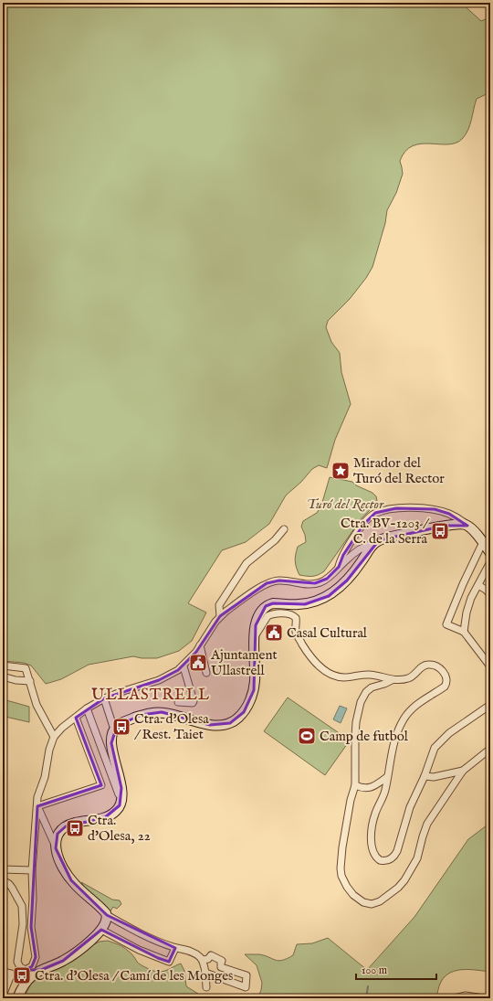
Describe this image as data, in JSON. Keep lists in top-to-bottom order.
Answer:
{
  "districts": ["ULLASTRELL"],
  "parks": ["Turó del Rector"],
  "places": {
    "place": ["Mirador del Turó del Rector"],
    "bus stop": [
      "Ctra. BV-1203 / C. de la Serra",
      "Ctra. d'Olesa / Rest. Taiet",
      "Ctra. d'Olesa, 22",
      "Ctra. d'Olesa / Camí de les Monges"
    ],
    "public building": ["Casal Cultural", "Ajuntament Ullastrell"],
    "sports": ["Camp de futbol"]
  },
  "scale_bar": "100 m"
}
